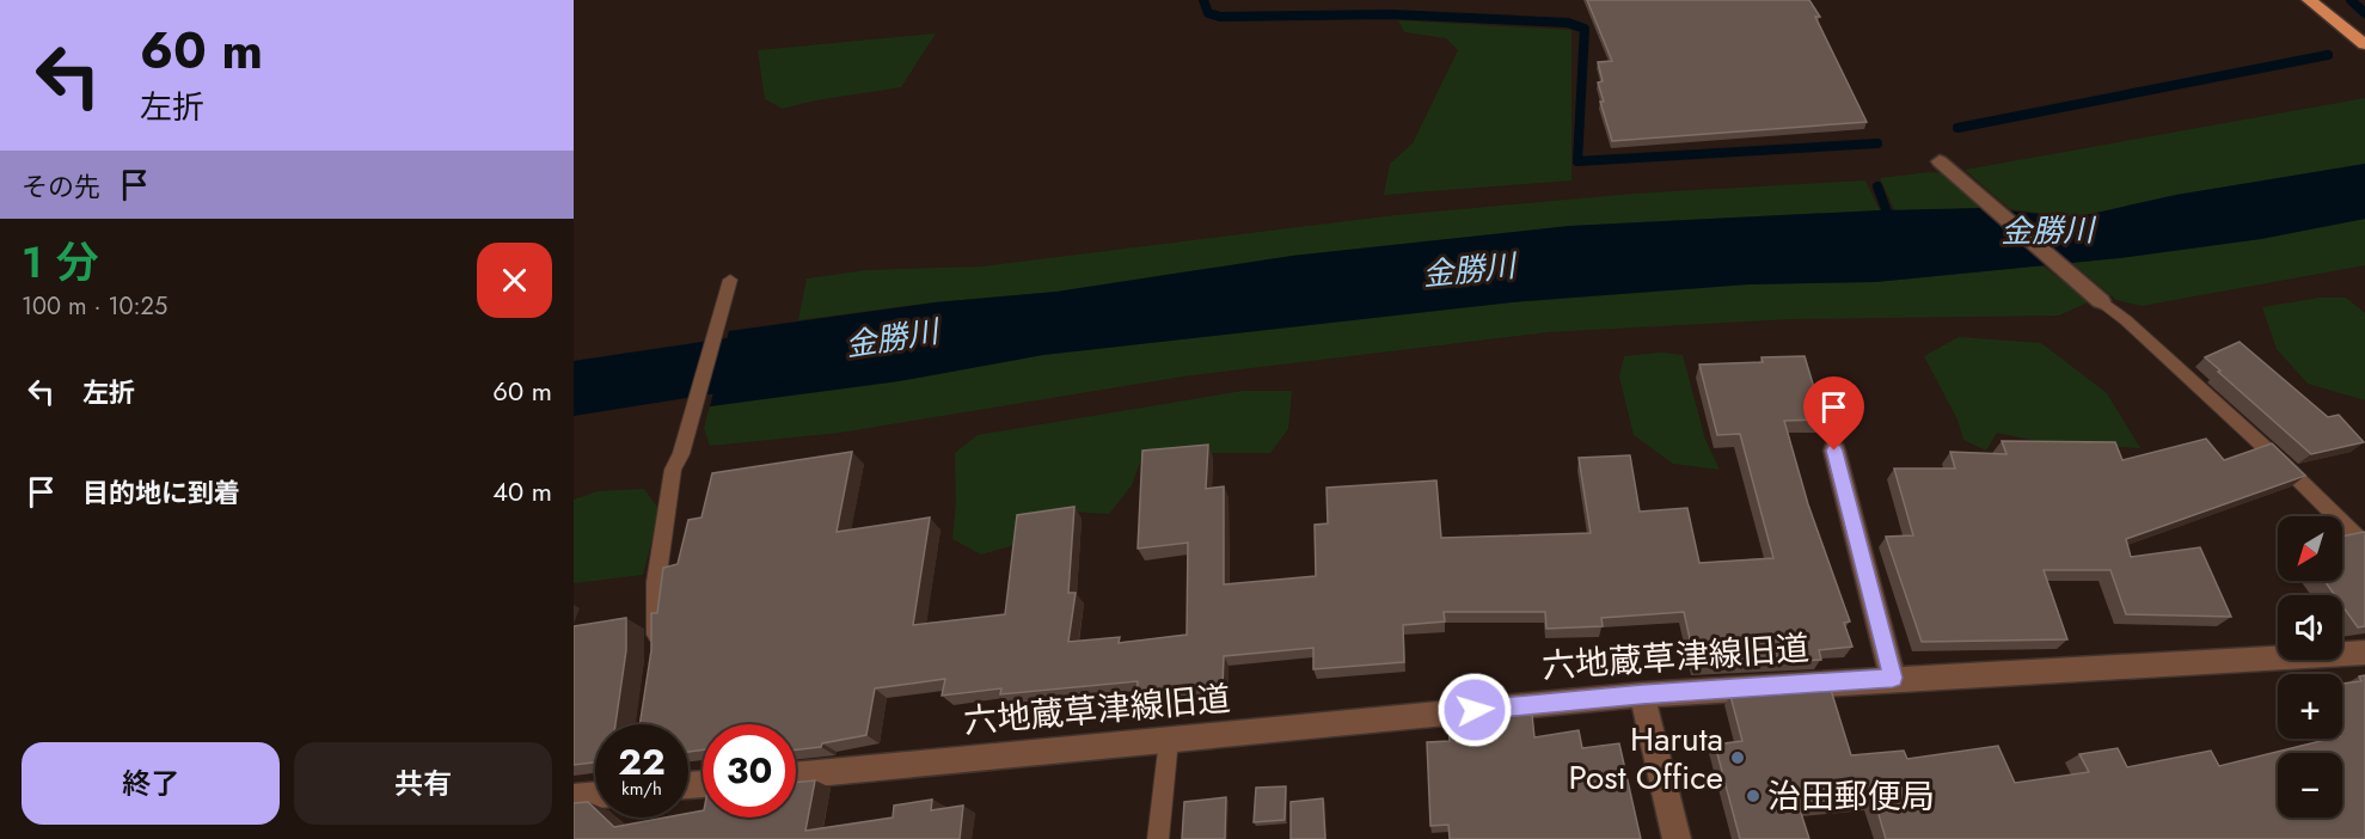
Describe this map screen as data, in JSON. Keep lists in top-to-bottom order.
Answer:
{
  "streets": {
    "street": ["六地蔵草津線旧道"]
  },
  "water": ["金勝川"],
  "places": ["Haruta Post Office", "治田郵便局"],
  "north": "bottom left",
  "page": {
    "turn": ["60 m", "左折"],
    "then": "その先",
    "heading": ["1 分", "100 m · 10:25"],
    "list": [
      {
        "name": "左折",
        "value": "60 m"
      },
      {
        "name": "目的地に到着",
        "value": "40 m"
      }
    ],
    "map_buttons": ["+", "−"],
    "speed": "22 km/h",
    "limit": "30",
    "buttons": ["終了", "共有"]
  }
}
